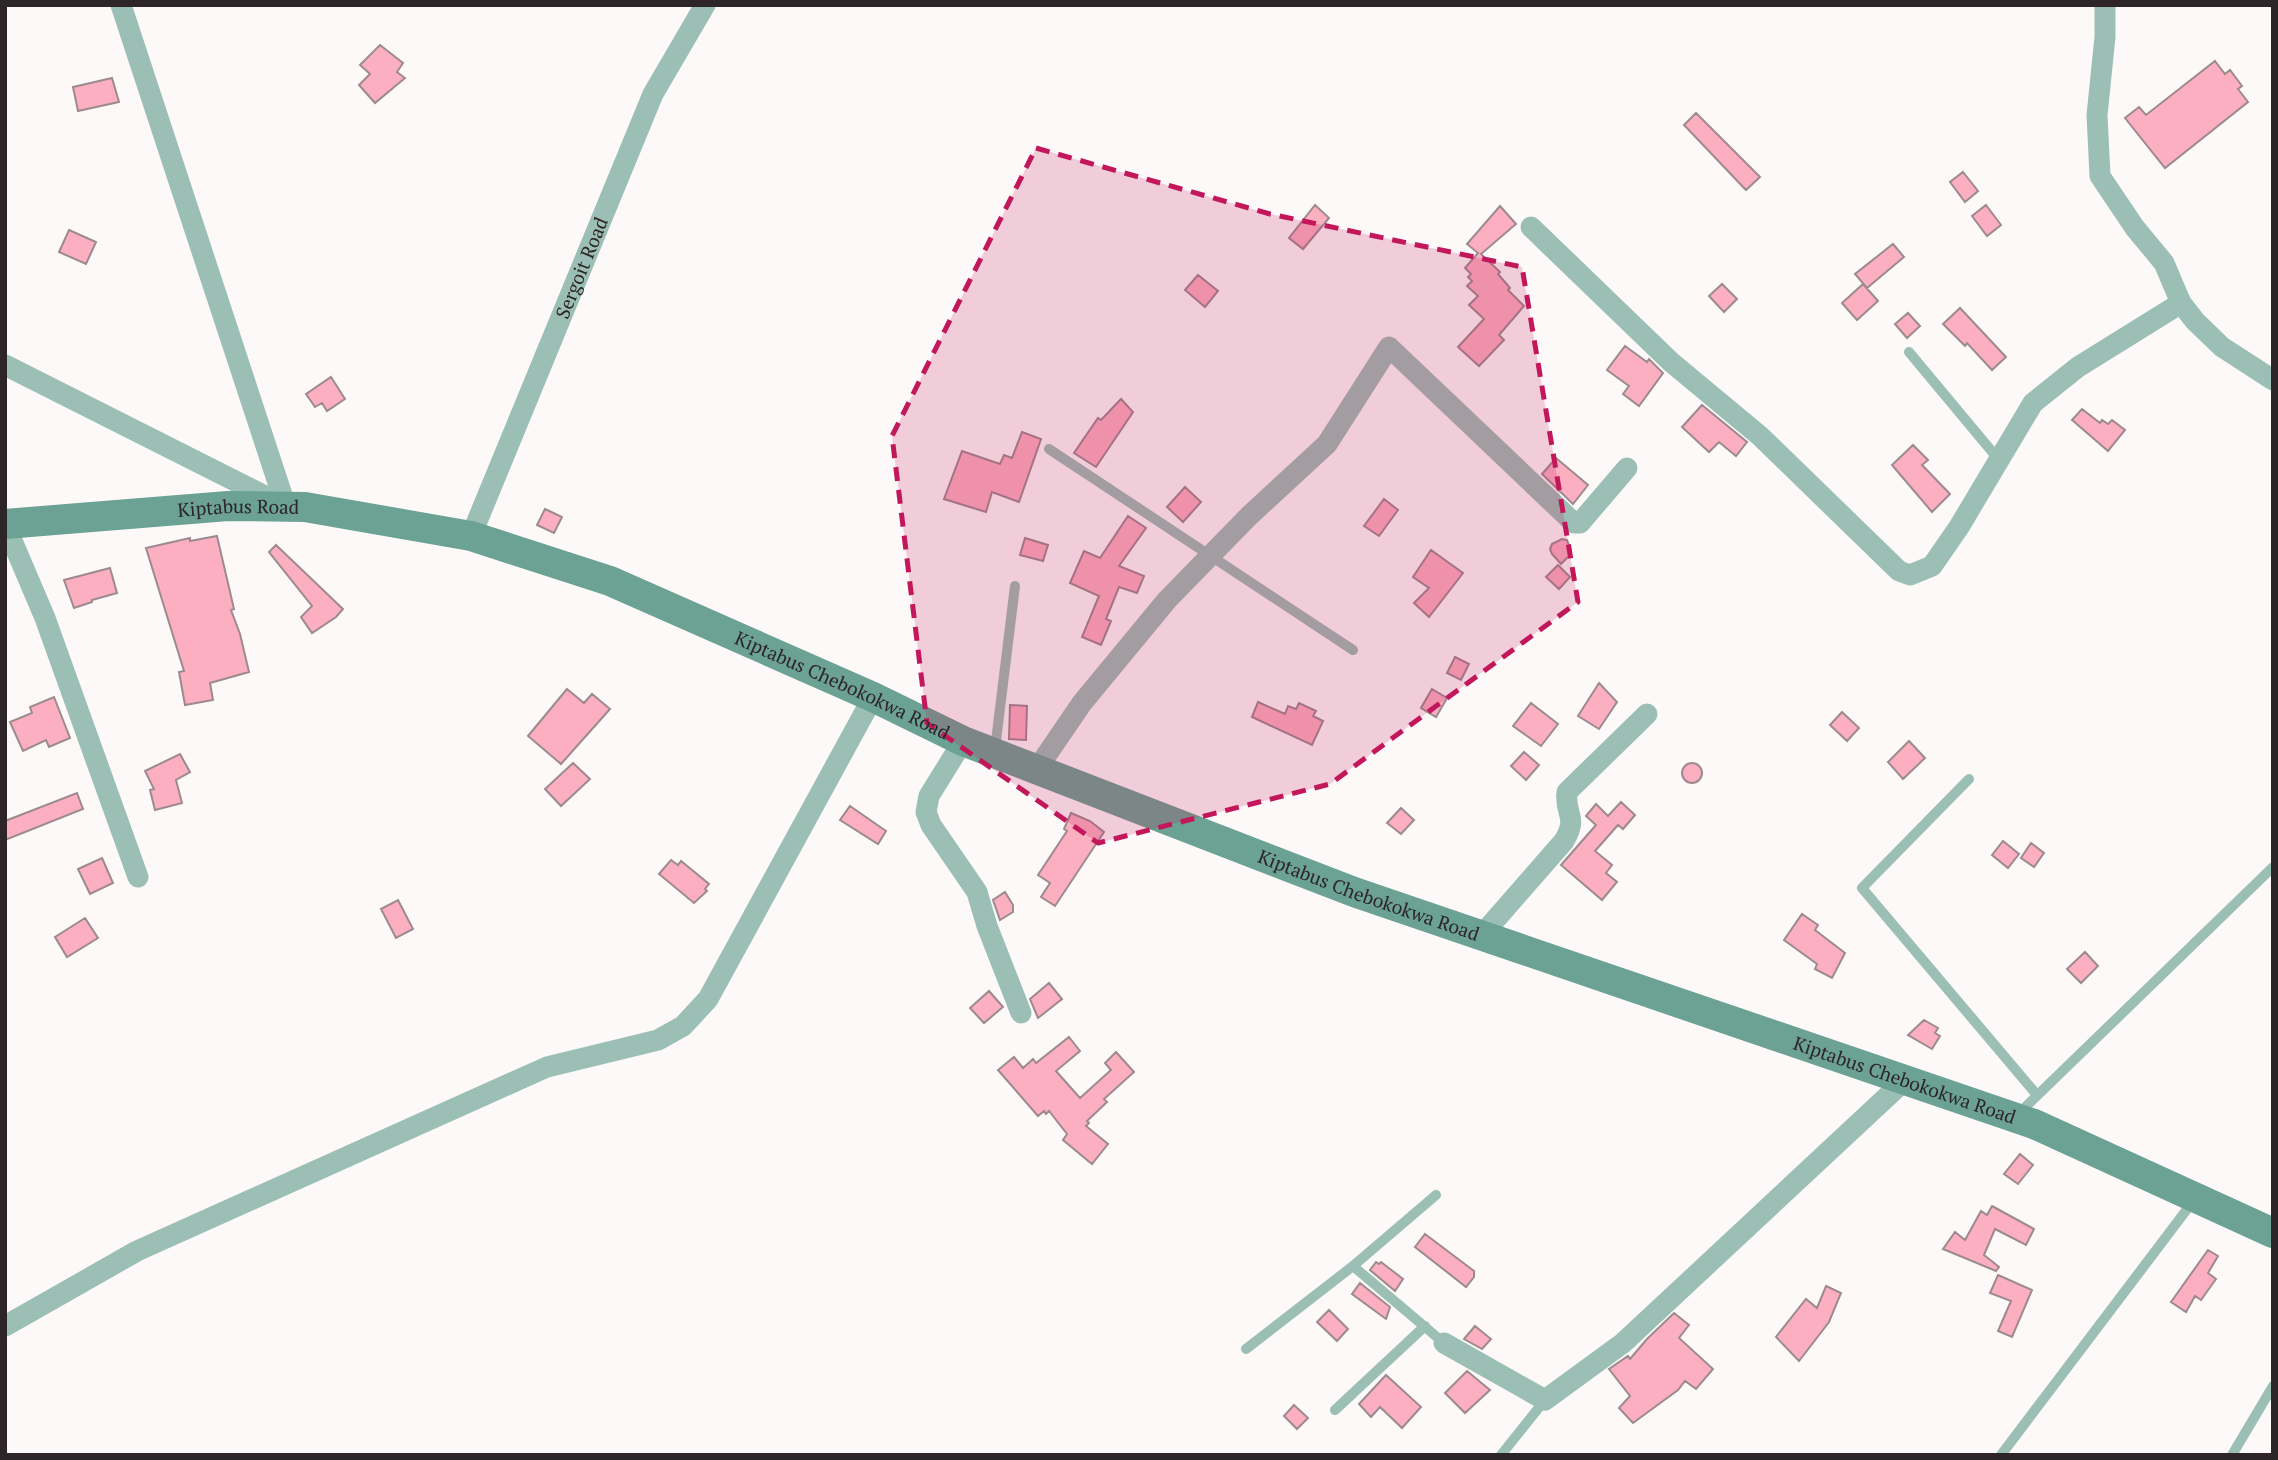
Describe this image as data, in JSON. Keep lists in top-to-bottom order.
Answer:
{
  "streets": {
    "street": ["Sergoit Road", "Kiptabus Road", "Kiptabus Chebokokwa Road"]
  },
  "crossings": [
    ["Sergoit Road", "Kiptabus Road"],
    ["Sergoit Road", "Kiptabus Chebokokwa Road"],
    ["Kiptabus Road", "Kiptabus Chebokokwa Road"]
  ]
}
